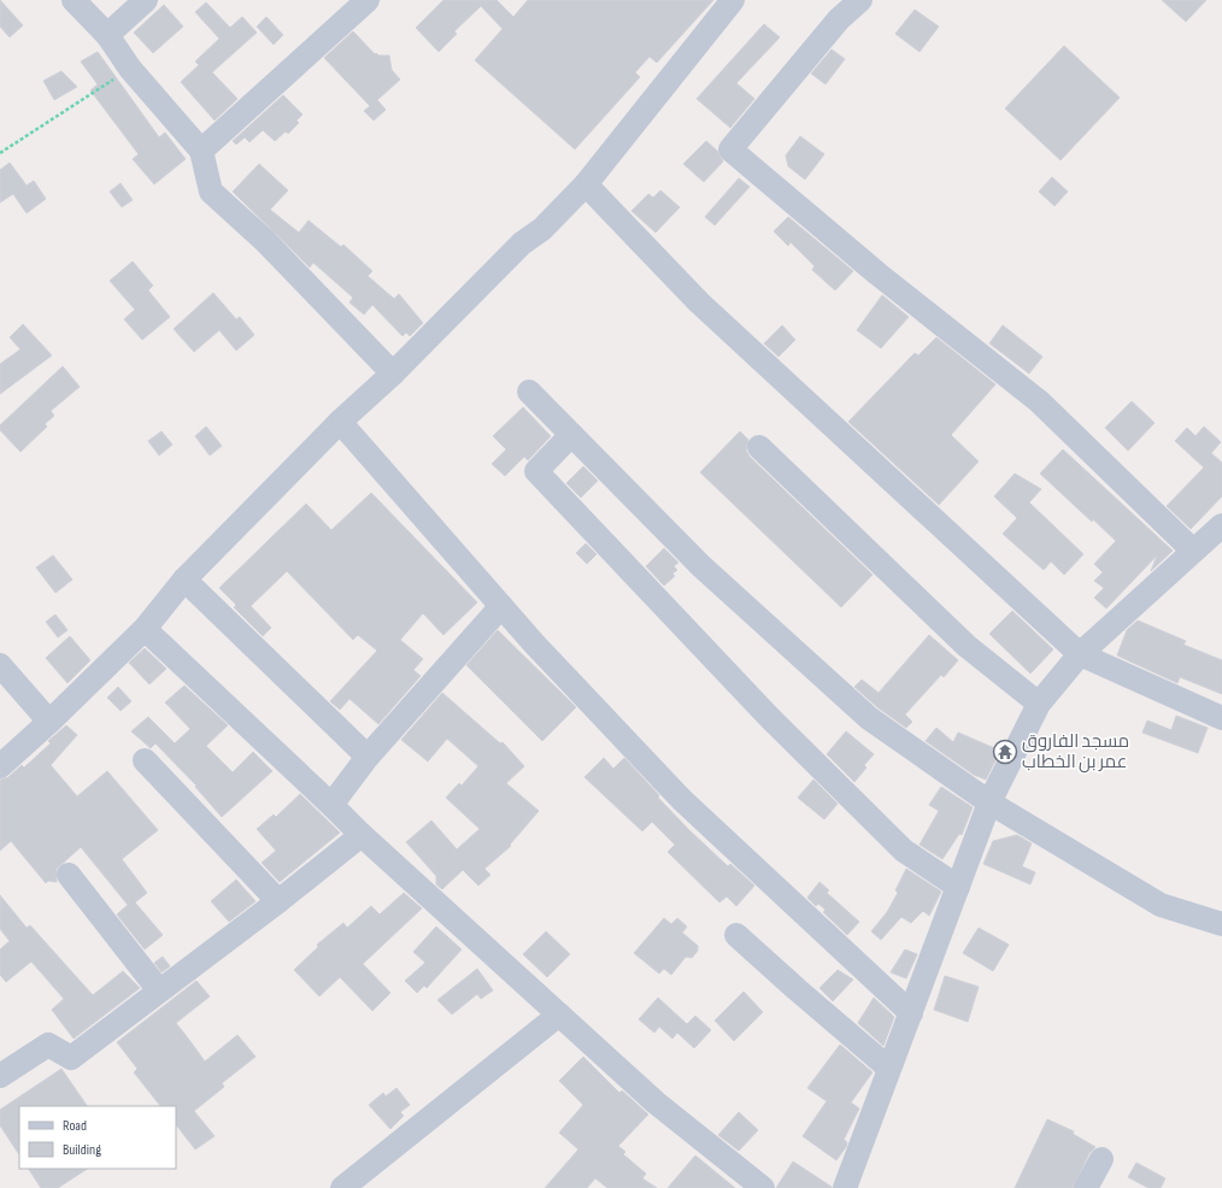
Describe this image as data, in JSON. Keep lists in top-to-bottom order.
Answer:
{
  "places": {
    "temple": ["مسجد الفاروق عمر بن الخطاب"]
  },
  "legend": ["Road", "Building"]
}
